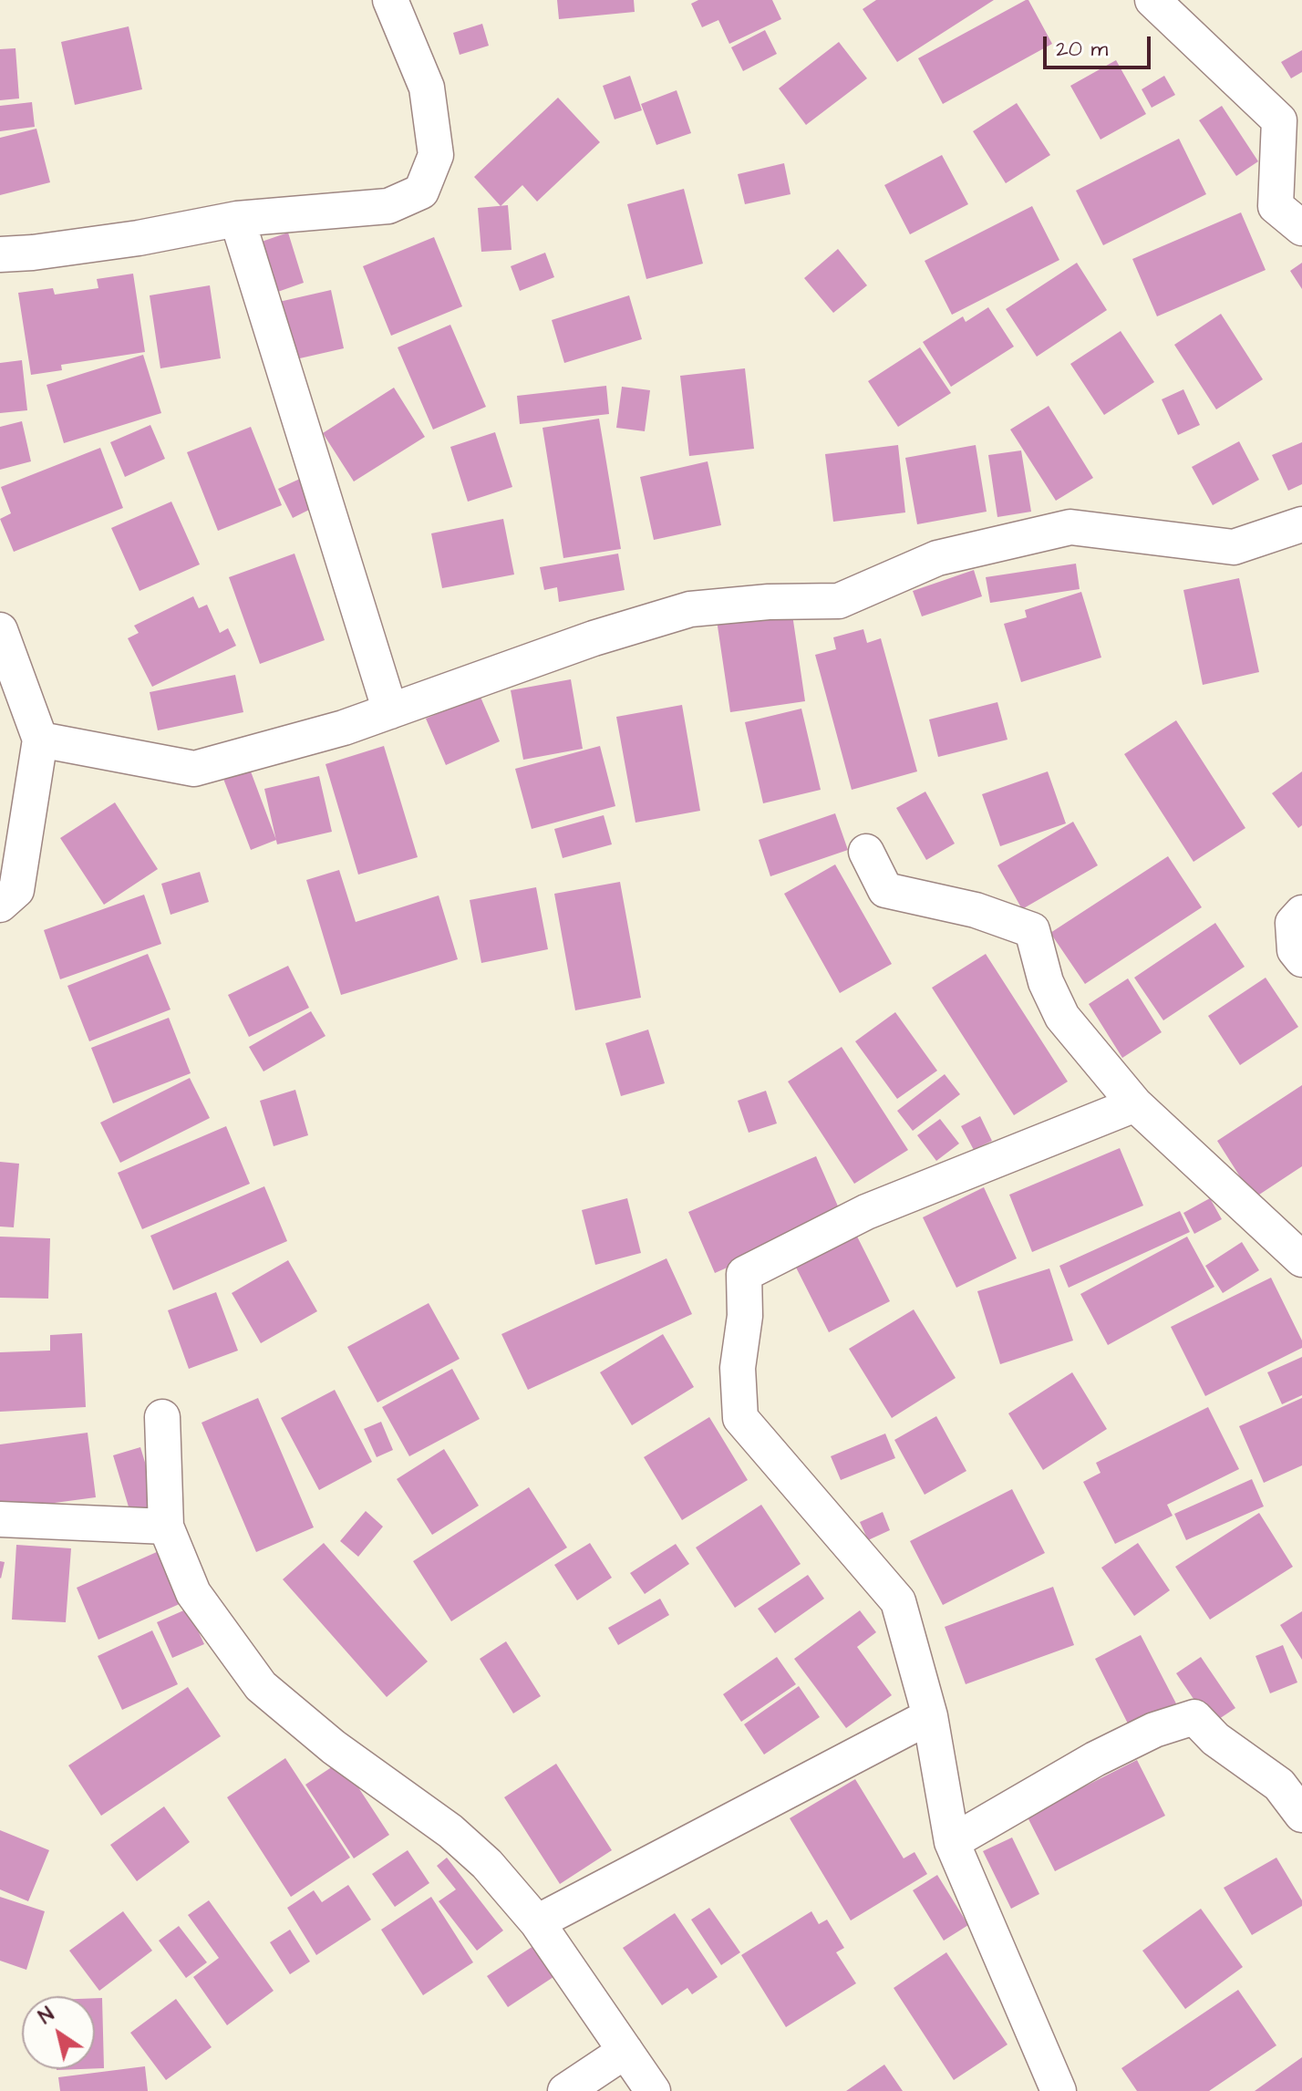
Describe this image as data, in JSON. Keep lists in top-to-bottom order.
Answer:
{
  "scale_bar": "20 m",
  "north": "top left"
}
